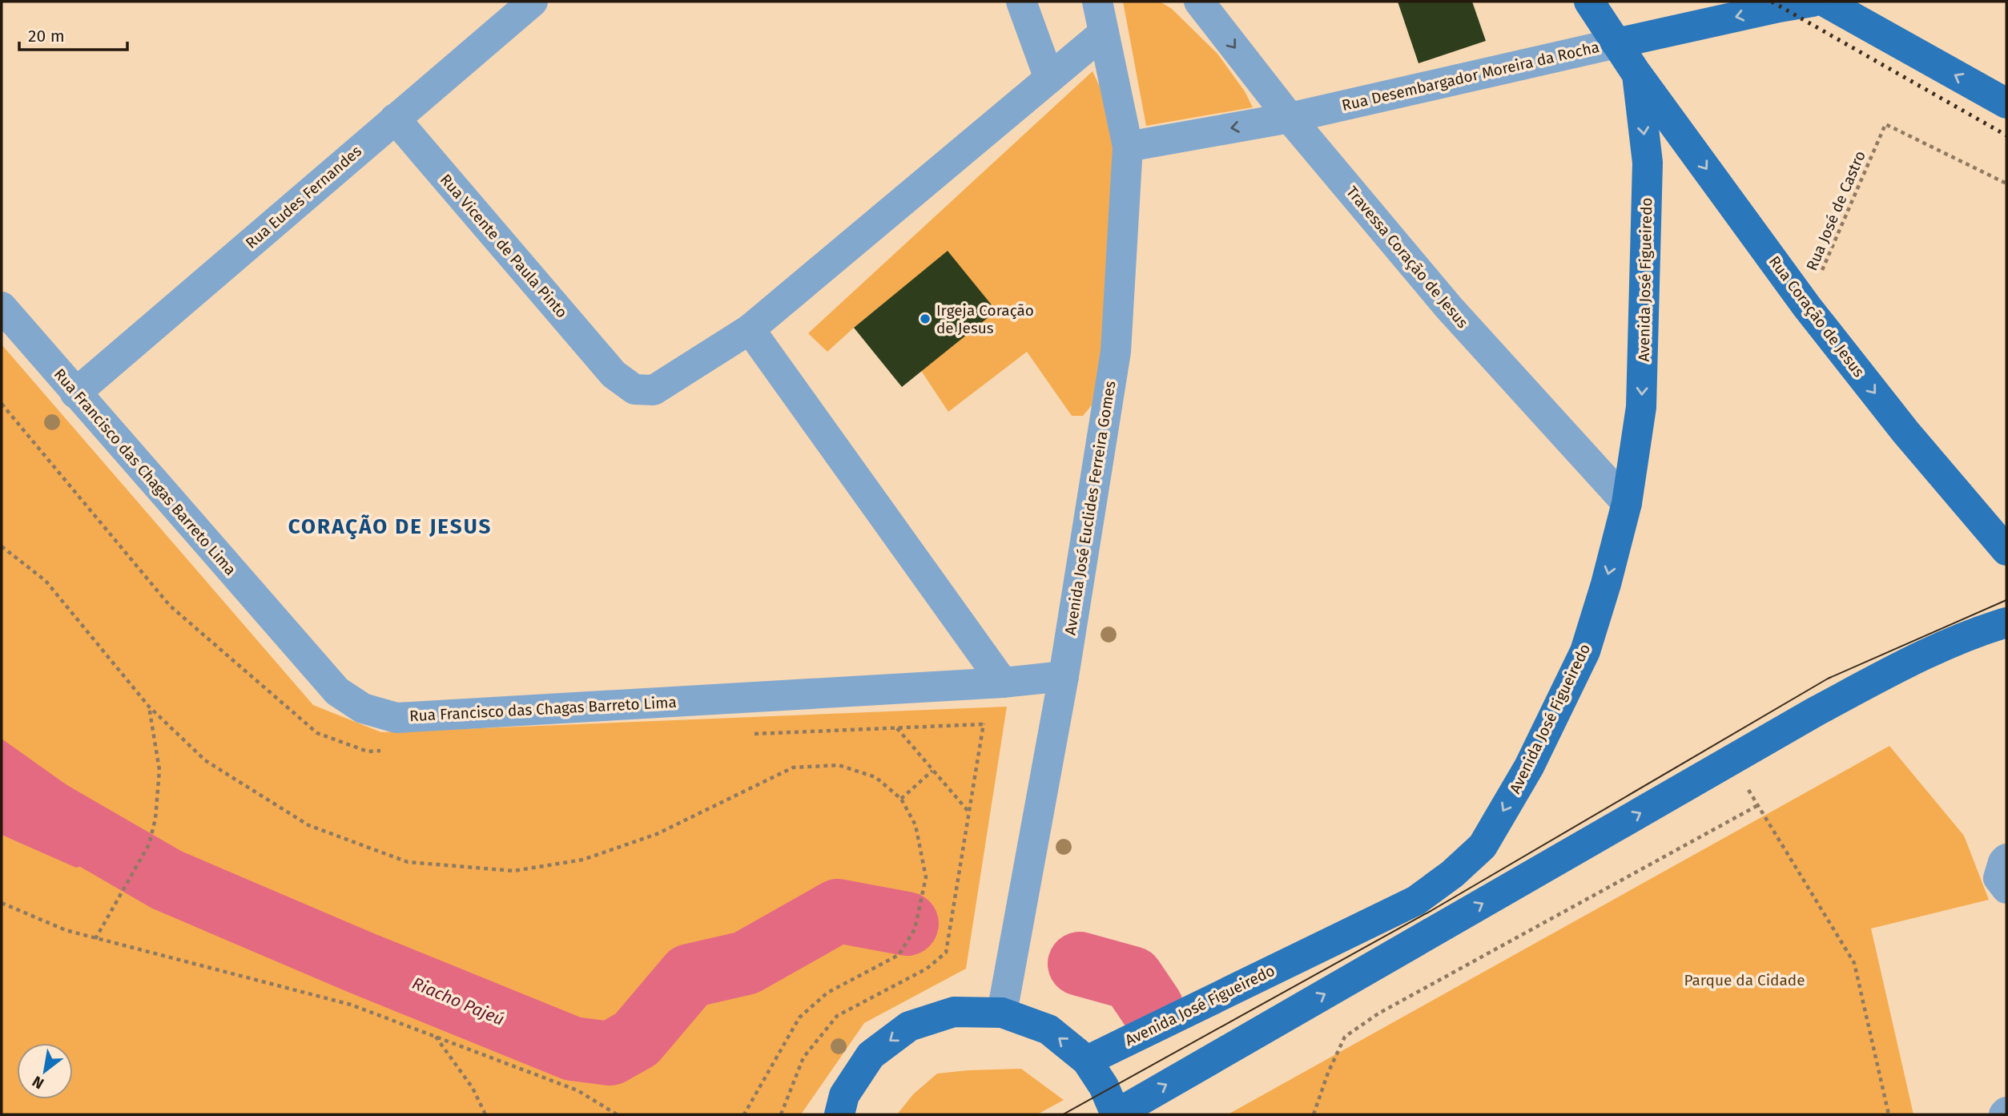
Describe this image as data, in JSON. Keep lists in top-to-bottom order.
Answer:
{
  "streets": {
    "main road": ["Rua Desembargador Moreira da Rocha", "Avenida José Figueiredo", "Rua Coração de Jesus"],
    "street": [
      "Rua Eudes Fernandes",
      "Rua Vicente de Paula Pinto",
      "Travessa Coração de Jesus",
      "Rua Francisco das Chagas Barreto Lima",
      "Avenida José Euclides Ferreira Gomes"
    ],
    "path": ["Rua José de Castro"]
  },
  "crossings": [
    ["Rua Desembargador Moreira da Rocha", "Travessa Coração de Jesus"],
    ["Rua Desembargador Moreira da Rocha", "Avenida José Figueiredo"],
    ["Rua Desembargador Moreira da Rocha", "Avenida José Euclides Ferreira Gomes"],
    ["Rua Eudes Fernandes", "Rua Vicente de Paula Pinto"],
    ["Rua Eudes Fernandes", "Rua Francisco das Chagas Barreto Lima"],
    ["Rua José de Castro", "Rua Coração de Jesus"],
    ["Rua Vicente de Paula Pinto", "Avenida José Euclides Ferreira Gomes"],
    ["Travessa Coração de Jesus", "Avenida José Figueiredo"],
    ["Avenida José Figueiredo", "Rua Coração de Jesus"],
    ["Rua Francisco das Chagas Barreto Lima", "Avenida José Euclides Ferreira Gomes"]
  ],
  "one_way": ["Rua Desembargador Moreira da Rocha", "Avenida José Figueiredo"],
  "districts": ["CORAÇÃO DE JESUS"],
  "water": ["Riacho Pajeú"],
  "parks": ["Parque da Cidade"],
  "places": ["Irgeja Coração de Jesus"],
  "scale_bar": "20 m",
  "north": "bottom left"
}
